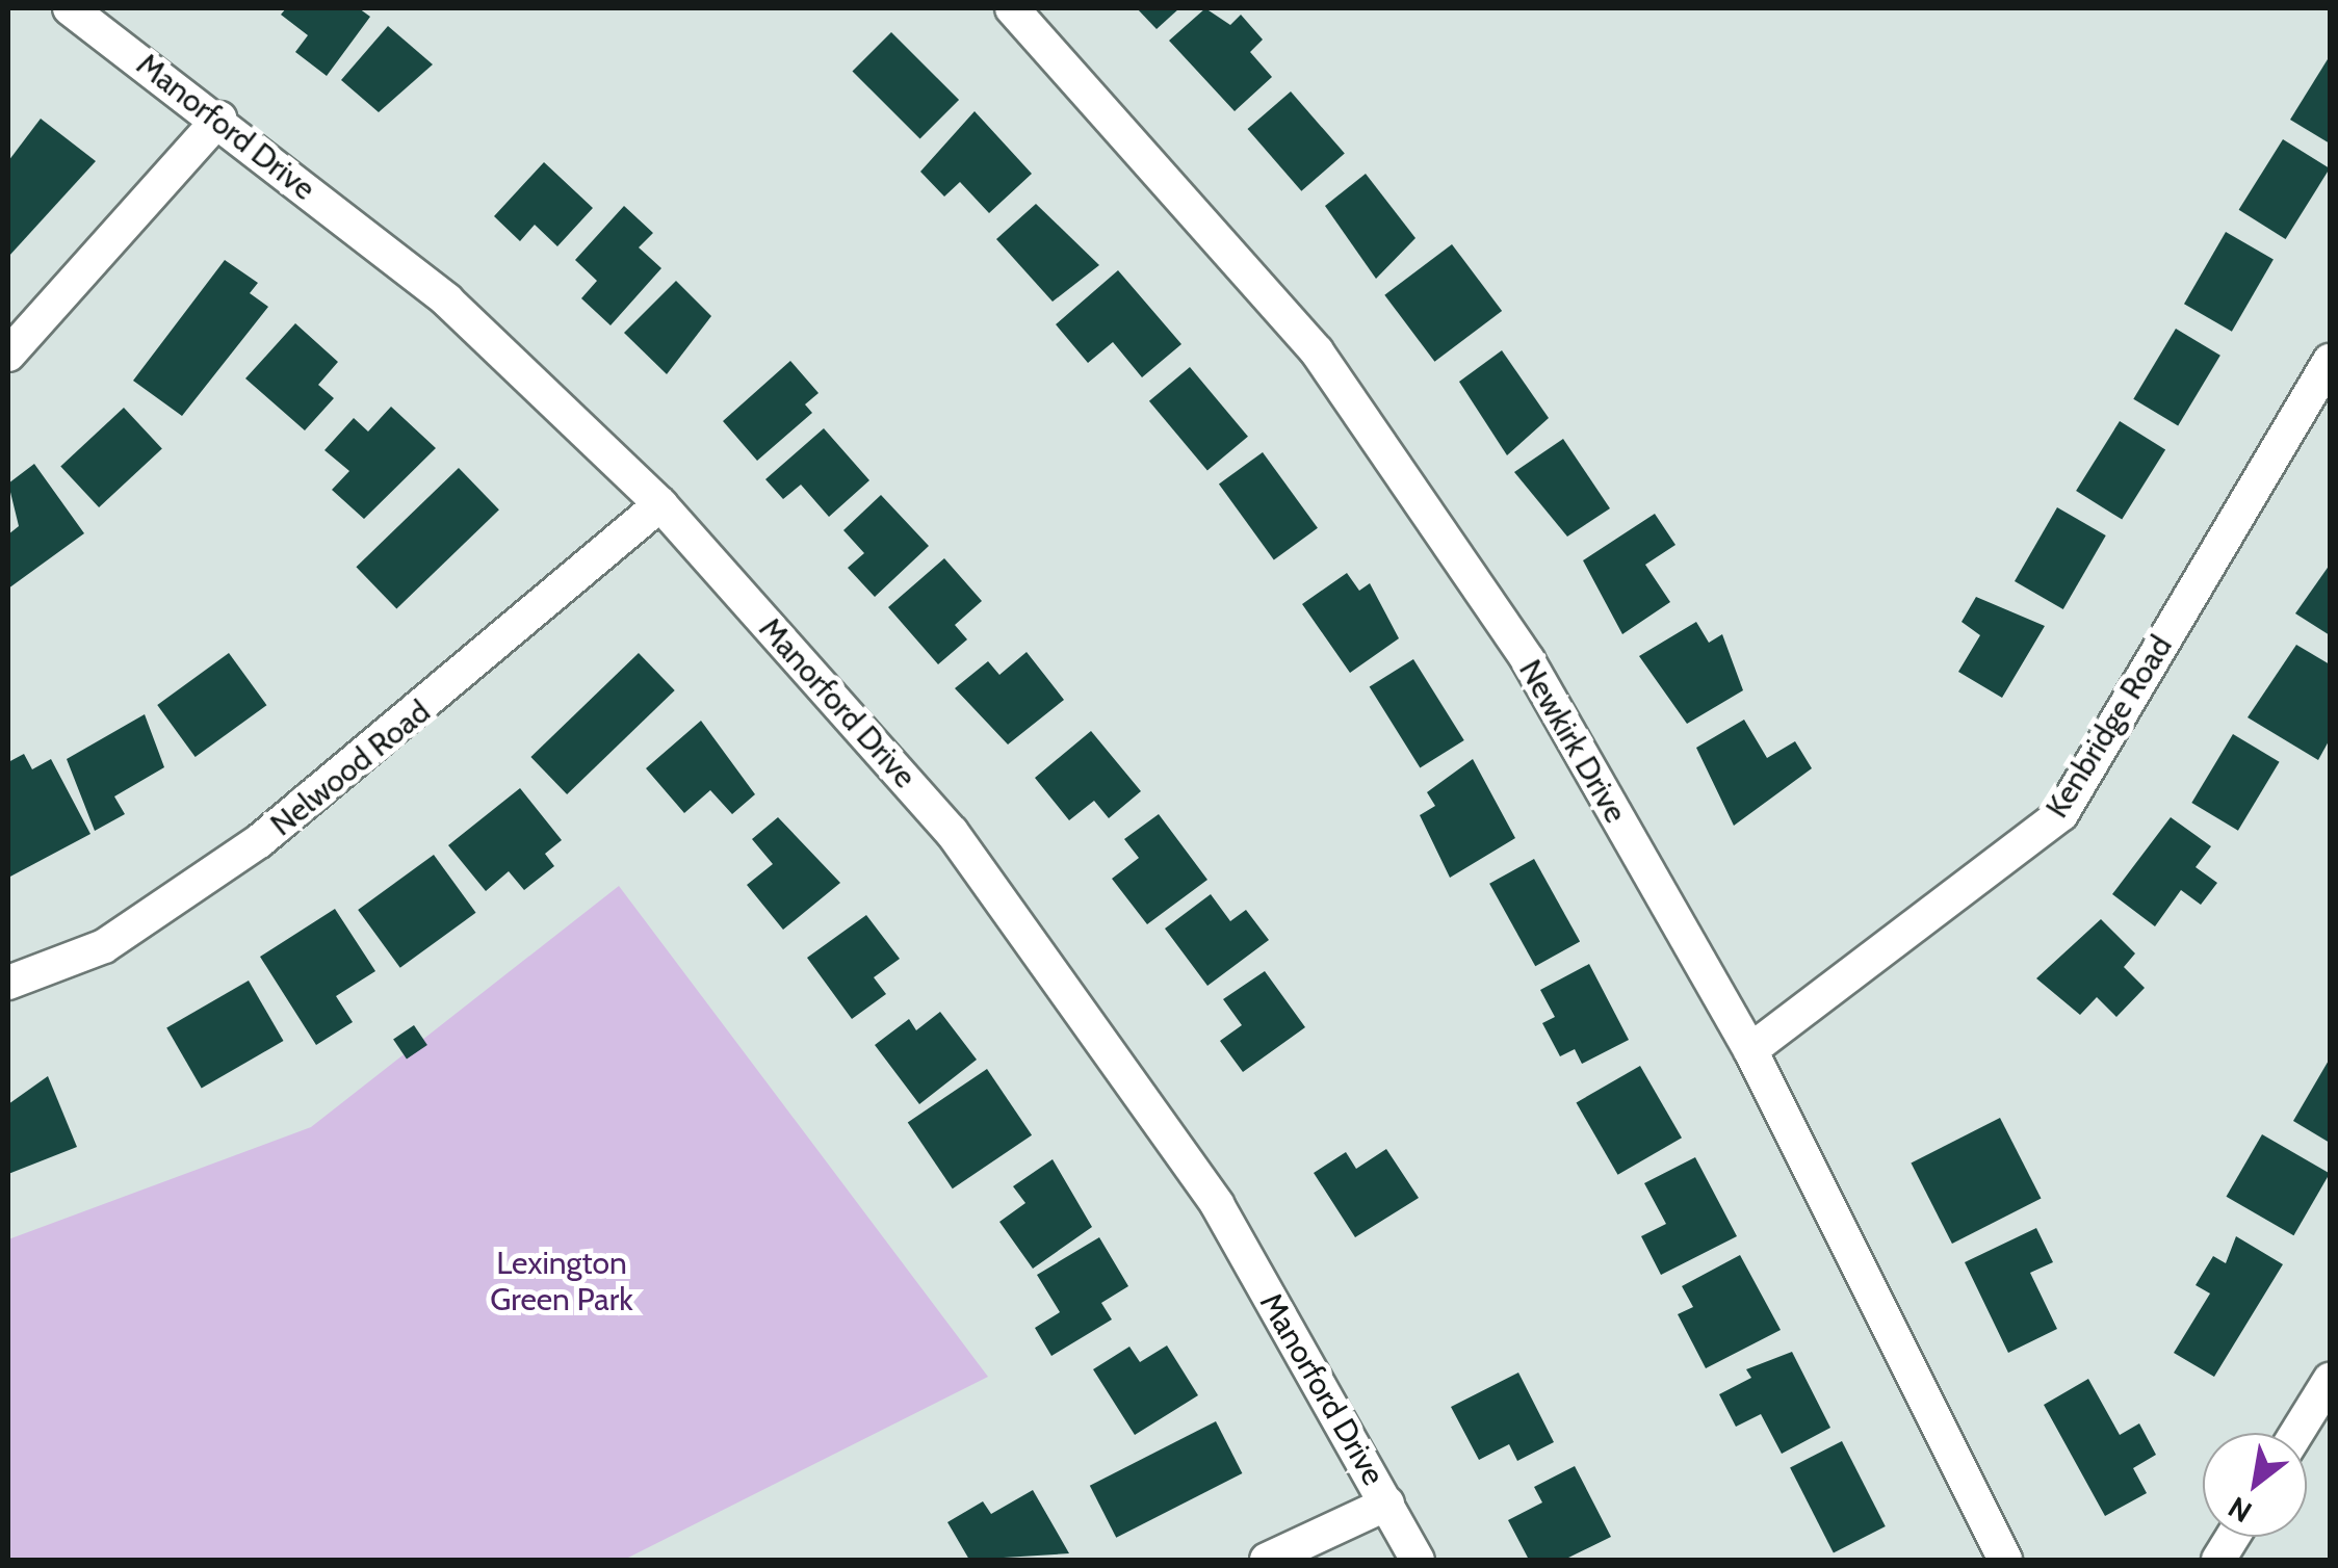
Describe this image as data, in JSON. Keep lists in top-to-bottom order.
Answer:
{
  "streets": {
    "street": [
      "Manorford Drive",
      "Kenbridge Road",
      "Newkirk Drive",
      "Nelwood Road"
    ]
  },
  "crossings": [
    ["Manorford Drive", "Nelwood Road"],
    ["Kenbridge Road", "Newkirk Drive"]
  ],
  "parks": ["Lexington Green Park"],
  "north": "bottom left"
}
